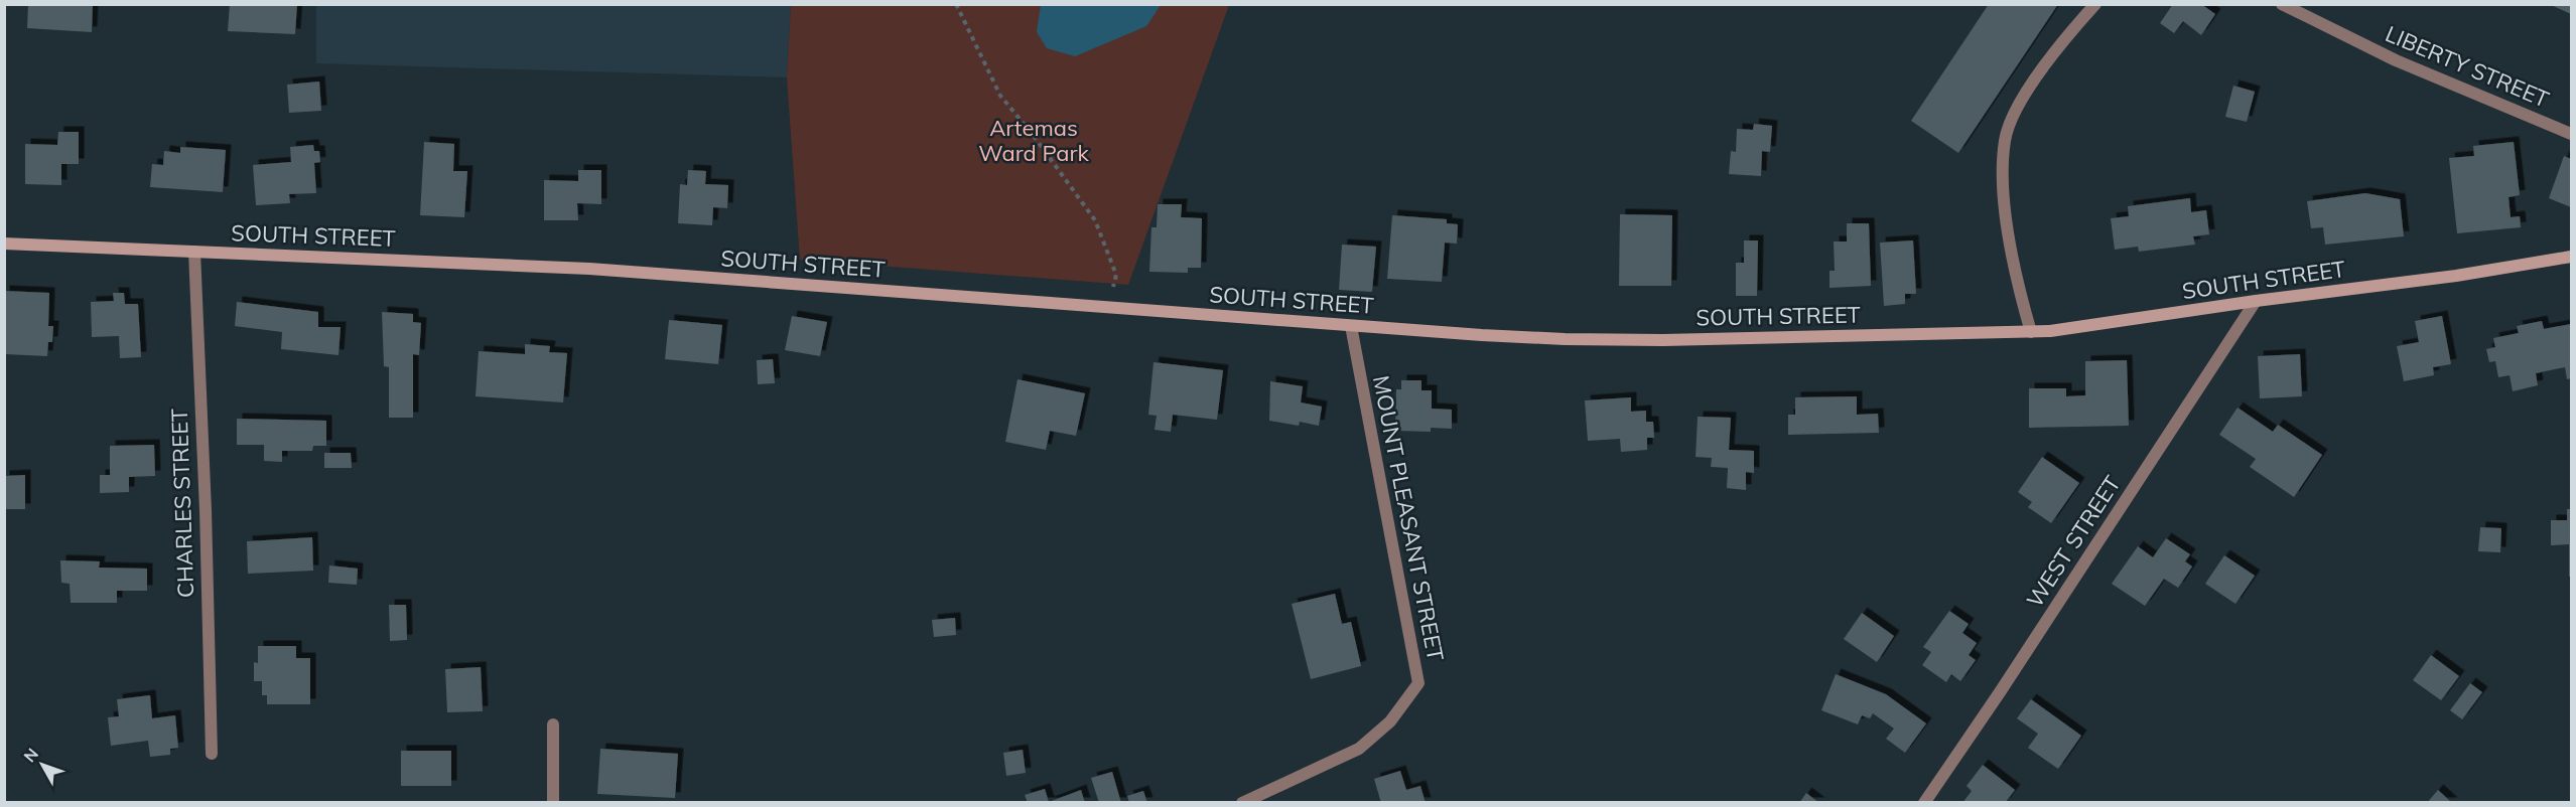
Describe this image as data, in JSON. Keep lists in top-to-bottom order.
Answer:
{
  "streets": {
    "main road": ["SOUTH STREET"],
    "street": [
      "LIBERTY STREET",
      "CHARLES STREET",
      "MOUNT PLEASANT STREET",
      "WEST STREET"
    ]
  },
  "crossings": [
    ["SOUTH STREET", "CHARLES STREET"],
    ["SOUTH STREET", "MOUNT PLEASANT STREET"],
    ["SOUTH STREET", "WEST STREET"]
  ],
  "parks": ["Artemas Ward Park"],
  "north": "top left"
}
